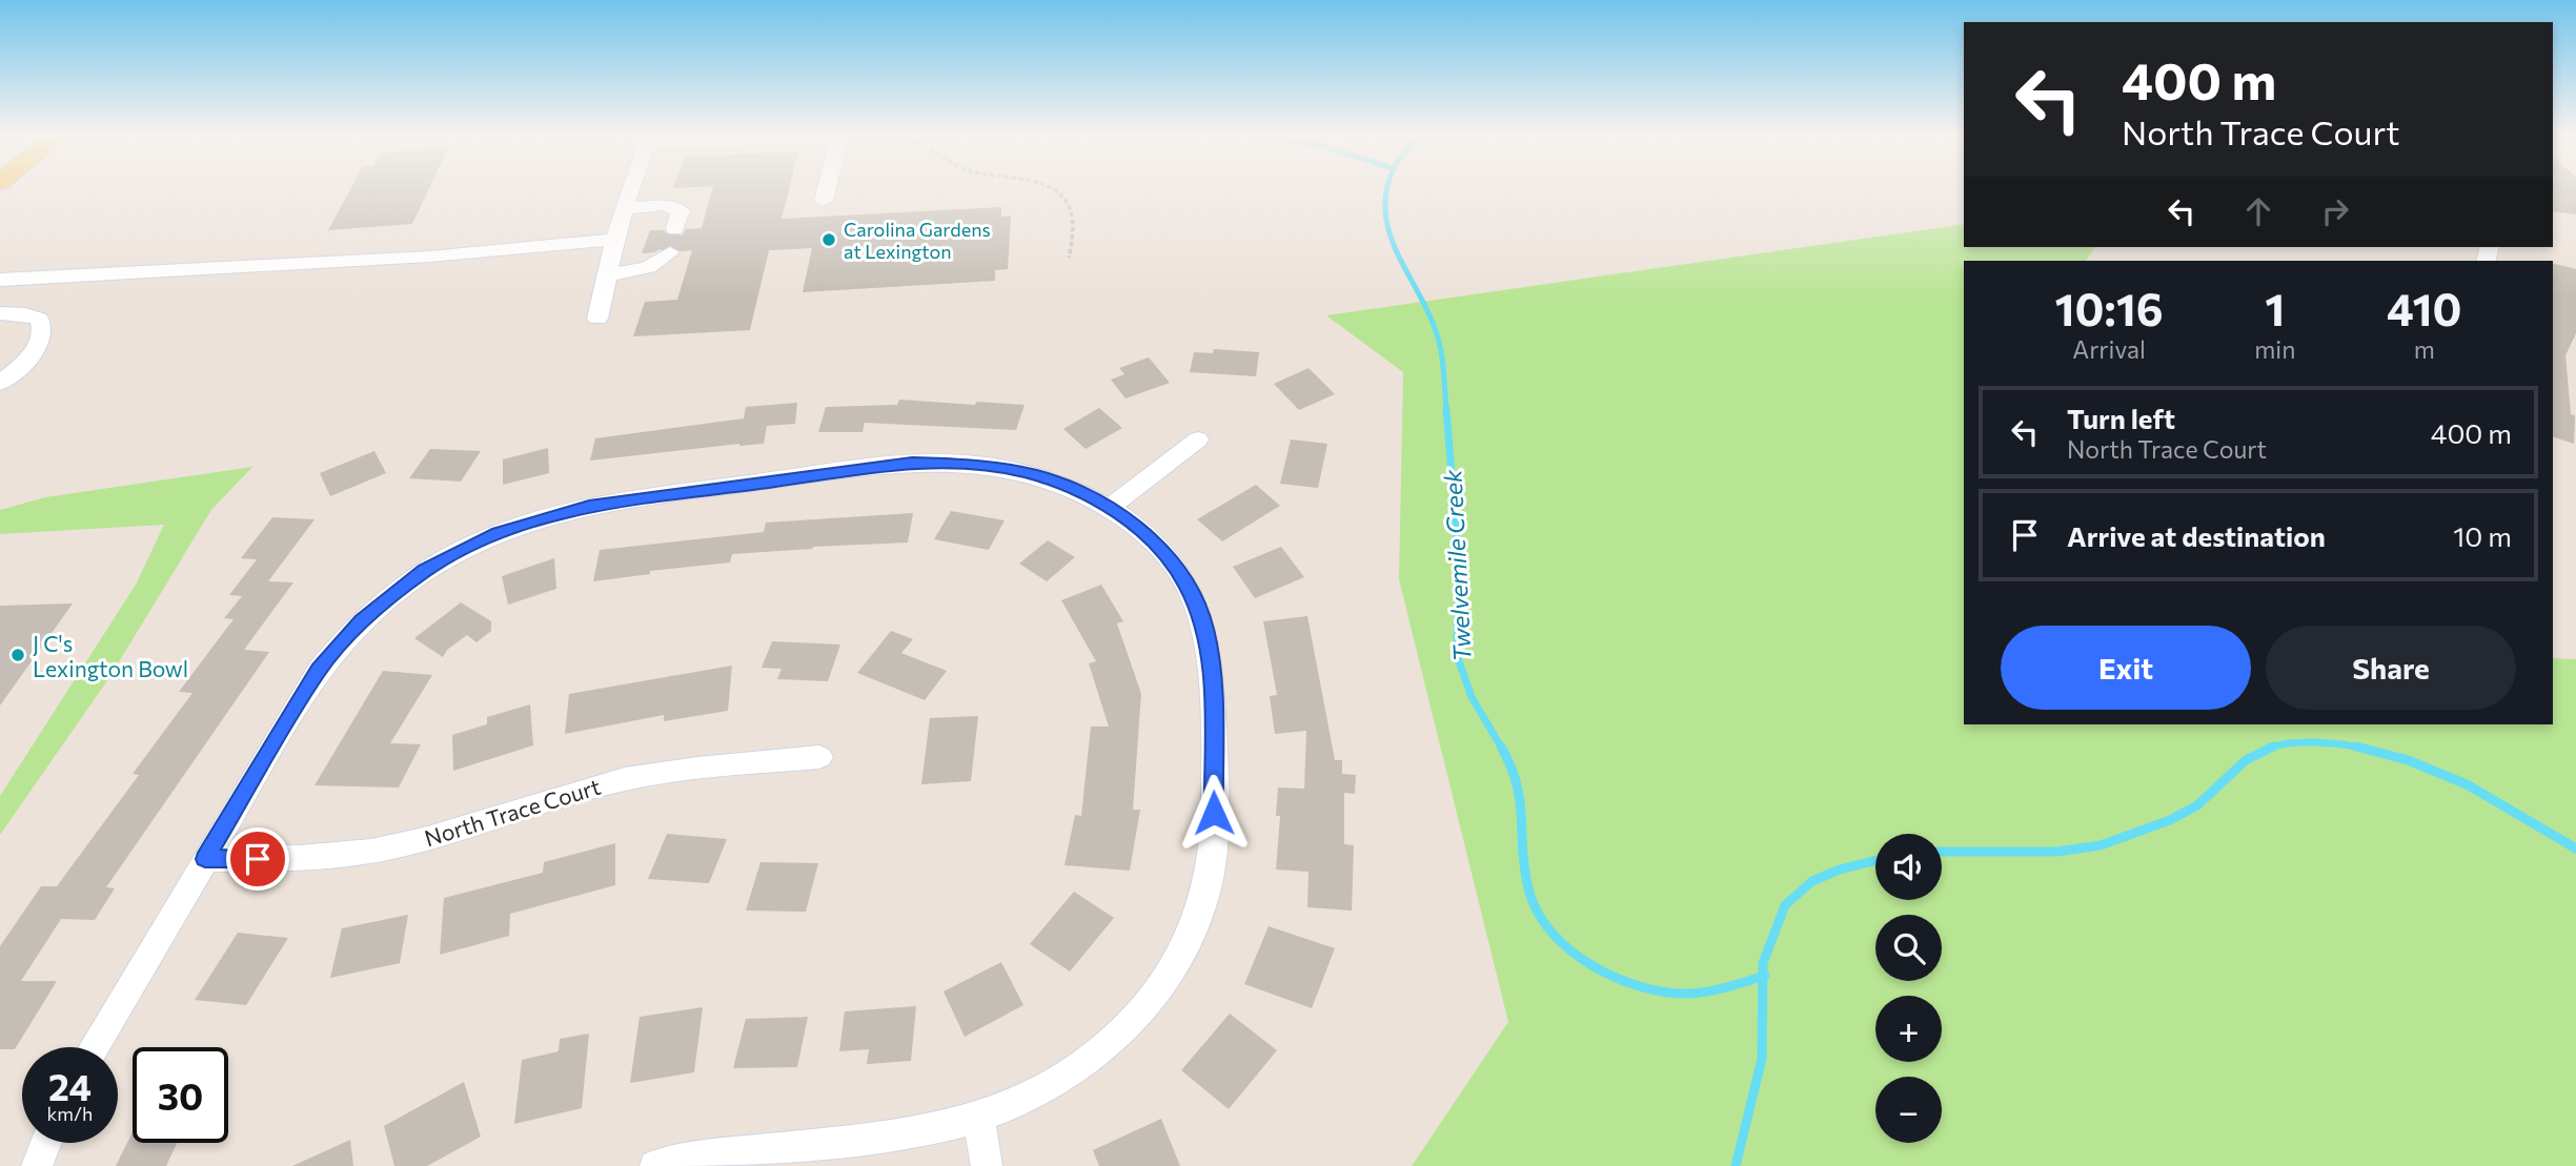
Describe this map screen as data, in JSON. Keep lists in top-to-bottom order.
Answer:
{
  "streets": {
    "street": ["North Trace Court"]
  },
  "water": ["Twelvemile Creek"],
  "places": ["Carolina Gardens at Lexington", "J C's Lexington Bowl"],
  "page": {
    "turn": ["400 m", "North Trace Court"],
    "eta": [
      "10:16",
      "Arrival",
      "1",
      "min",
      "410",
      "m"
    ],
    "list": [
      {
        "name": "Turn left",
        "note": "North Trace Court",
        "value": "400 m"
      },
      {
        "name": "Arrive at destination",
        "value": "10 m"
      }
    ],
    "buttons": ["Exit", "Share"],
    "map_buttons": ["+", "−"],
    "speed": "24 km/h",
    "limit": "30"
  }
}
